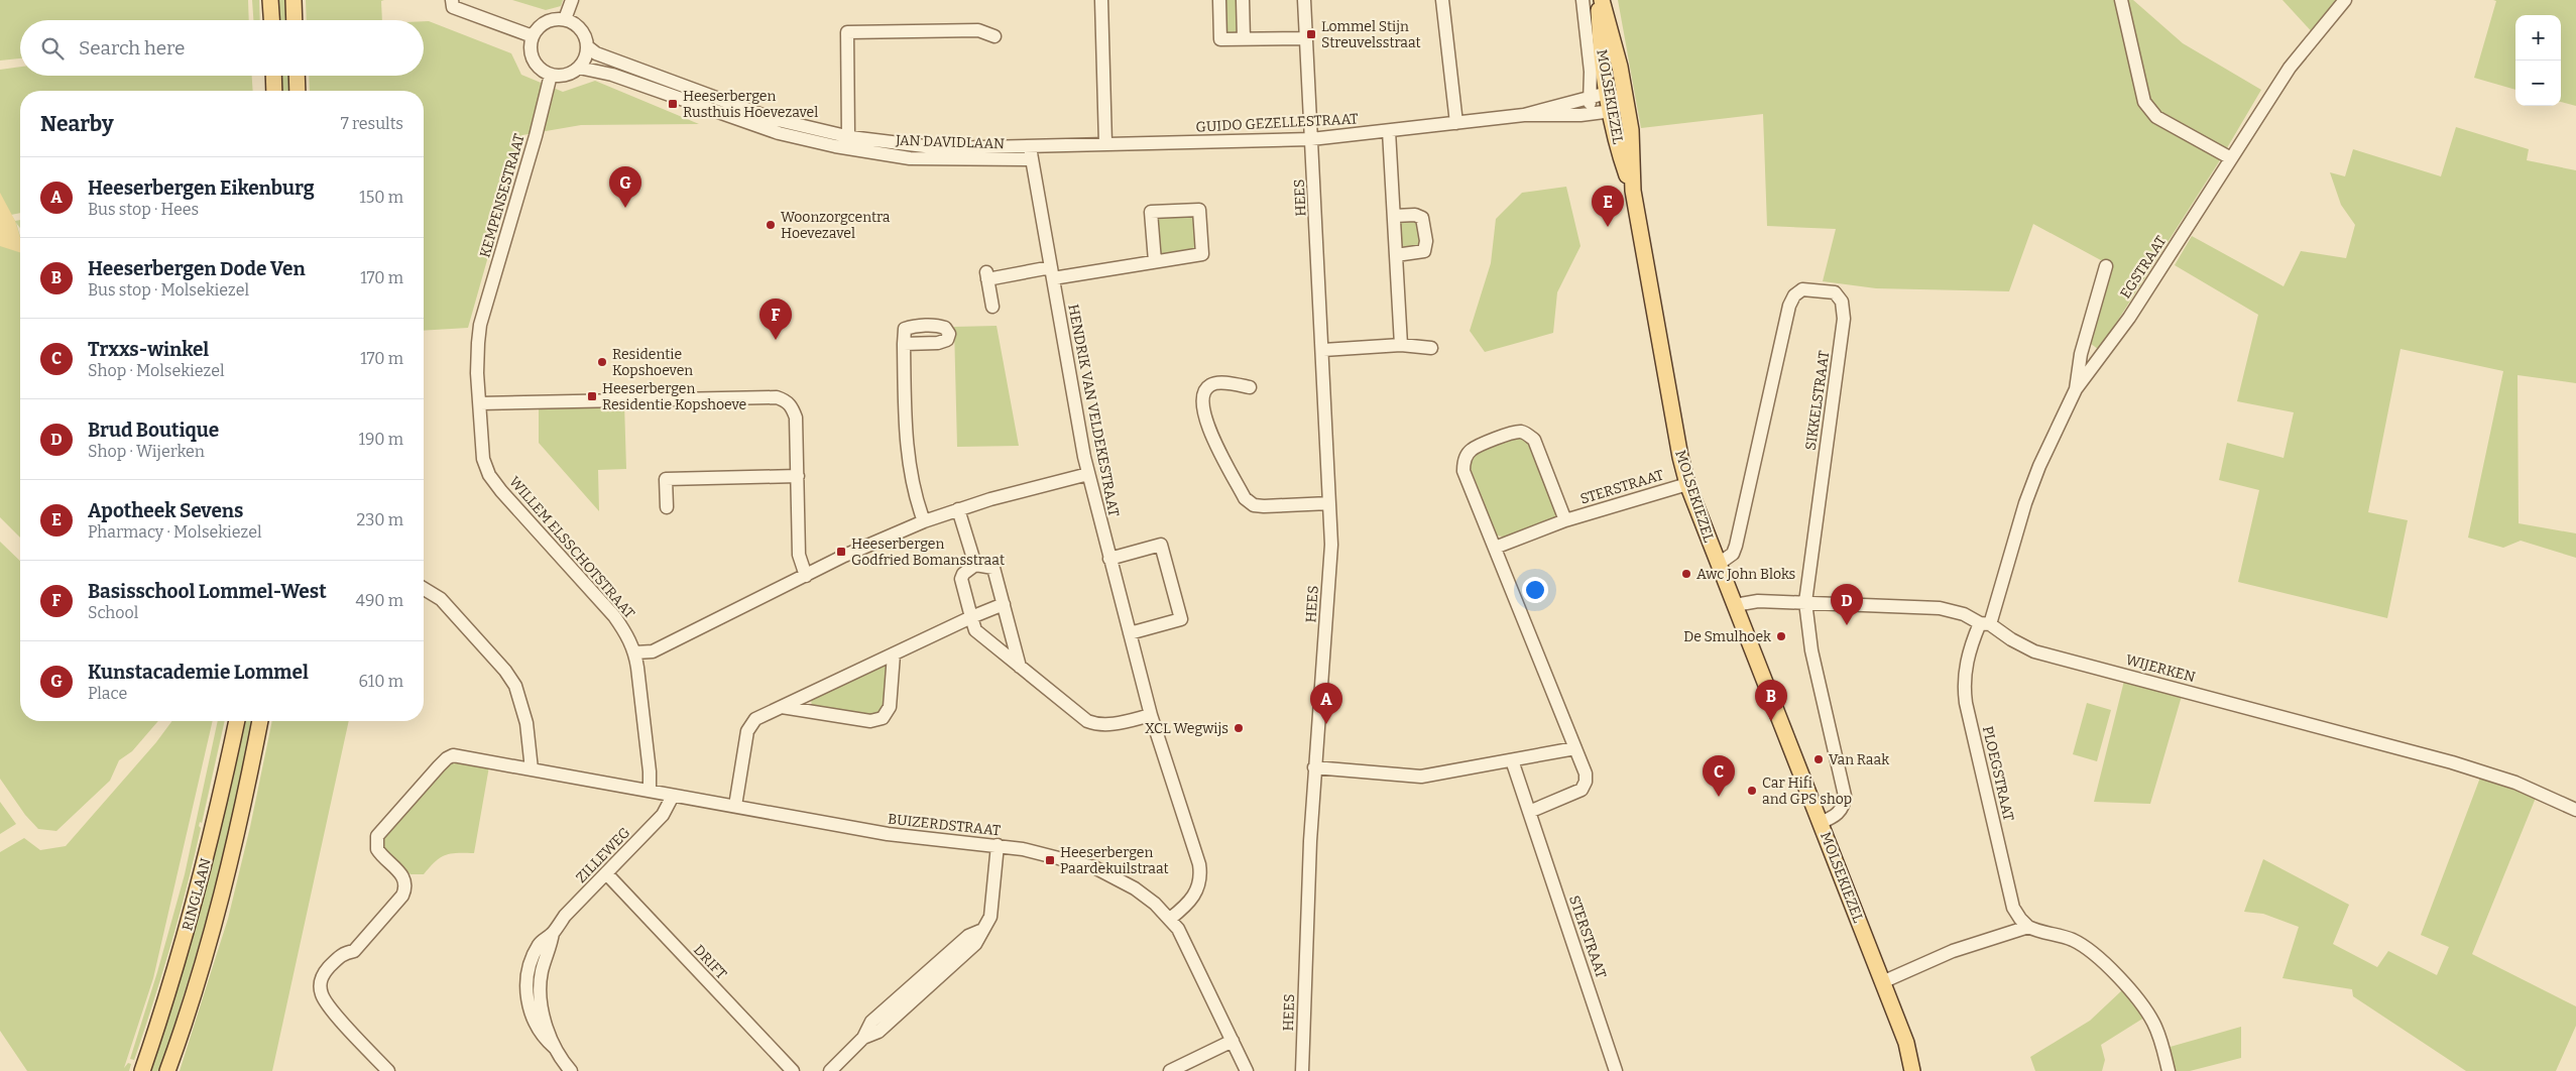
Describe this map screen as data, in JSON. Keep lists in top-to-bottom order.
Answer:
{
  "streets": {
    "main road": ["MOLSEKIEZEL", "RINGLAAN"],
    "street": [
      "GUIDO GEZELLESTRAAT",
      "JAN DAVIDLAAN",
      "KEMPENSESTRAAT",
      "HEES",
      "EGSTRAAT",
      "SIKKELSTRAAT",
      "HENDRIK VAN VELDEKESTRAAT",
      "STERSTRAAT",
      "WILLEM ELSSCHOTSTRAAT",
      "WIJERKEN",
      "PLOEGSTRAAT",
      "BUIZERDSTRAAT",
      "ZILLEWEG",
      "DRIFT"
    ]
  },
  "crossings": [
    ["MOLSEKIEZEL", "GUIDO GEZELLESTRAAT"],
    ["MOLSEKIEZEL", "SIKKELSTRAAT"],
    ["MOLSEKIEZEL", "STERSTRAAT"],
    ["MOLSEKIEZEL", "WIJERKEN"],
    ["GUIDO GEZELLESTRAAT", "JAN DAVIDLAAN"],
    ["GUIDO GEZELLESTRAAT", "HEES"],
    ["GUIDO GEZELLESTRAAT", "HENDRIK VAN VELDEKESTRAAT"],
    ["JAN DAVIDLAAN", "KEMPENSESTRAAT"],
    ["JAN DAVIDLAAN", "HENDRIK VAN VELDEKESTRAAT"],
    ["KEMPENSESTRAAT", "WILLEM ELSSCHOTSTRAAT"],
    ["EGSTRAAT", "WIJERKEN"],
    ["EGSTRAAT", "PLOEGSTRAAT"],
    ["SIKKELSTRAAT", "WIJERKEN"],
    ["HENDRIK VAN VELDEKESTRAAT", "BUIZERDSTRAAT"],
    ["WILLEM ELSSCHOTSTRAAT", "BUIZERDSTRAAT"],
    ["WIJERKEN", "PLOEGSTRAAT"],
    ["BUIZERDSTRAAT", "ZILLEWEG"],
    ["ZILLEWEG", "DRIFT"]
  ],
  "places": {
    "transit": [
      "Lommel Stijn Streuvelsstraat",
      "Heeserbergen Rusthuis Hoevezavel",
      "Heeserbergen Residentie Kopshoeve",
      "Heeserbergen Godfried Bomansstraat",
      "Heeserbergen Paardekuilstraat"
    ],
    "other": [
      "Woonzorgcentra Hoevezavel",
      "Residentie Kopshoeven",
      "Awc John Bloks",
      "De Smulhoek",
      "XCL Wegwijs",
      "Van Raak",
      "Car Hifi and GPS shop"
    ]
  },
  "page": {
    "map_buttons": ["+", "−"],
    "search": "Search here",
    "heading": ["Nearby", "7 results"],
    "list": [
      {
        "mark": "A",
        "name": "Heeserbergen Eikenburg",
        "note": "Bus stop · Hees",
        "value": "150 m"
      },
      {
        "mark": "B",
        "name": "Heeserbergen Dode Ven",
        "note": "Bus stop · Molsekiezel",
        "value": "170 m"
      },
      {
        "mark": "C",
        "name": "Trxxs-winkel",
        "note": "Shop · Molsekiezel",
        "value": "170 m"
      },
      {
        "mark": "D",
        "name": "Brud Boutique",
        "note": "Shop · Wijerken",
        "value": "190 m"
      },
      {
        "mark": "E",
        "name": "Apotheek Sevens",
        "note": "Pharmacy · Molsekiezel",
        "value": "230 m"
      },
      {
        "mark": "F",
        "name": "Basisschool Lommel-West",
        "note": "School",
        "value": "490 m"
      },
      {
        "mark": "G",
        "name": "Kunstacademie Lommel",
        "note": "Place",
        "value": "610 m"
      }
    ],
    "pins": [
      "G",
      "E",
      "F",
      "D",
      "B",
      "A",
      "C"
    ]
  }
}
